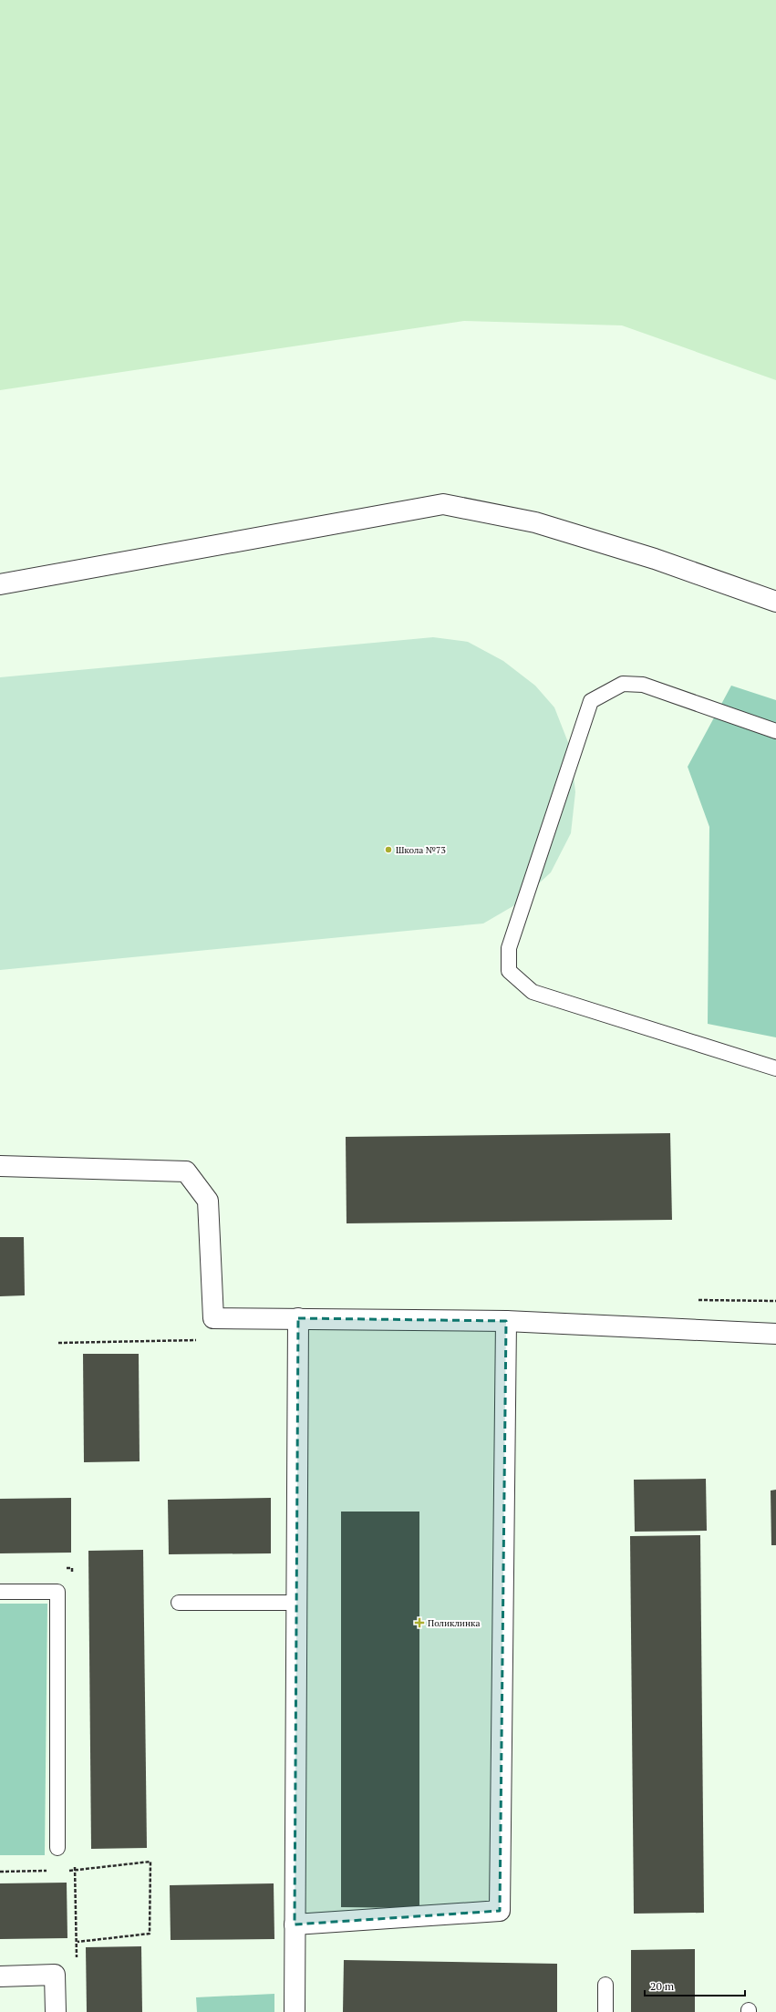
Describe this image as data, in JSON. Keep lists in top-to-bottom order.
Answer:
{
  "places": {
    "other": ["Школа №73"],
    "health": ["Поликлинка"]
  },
  "scale_bar": "20 m"
}
